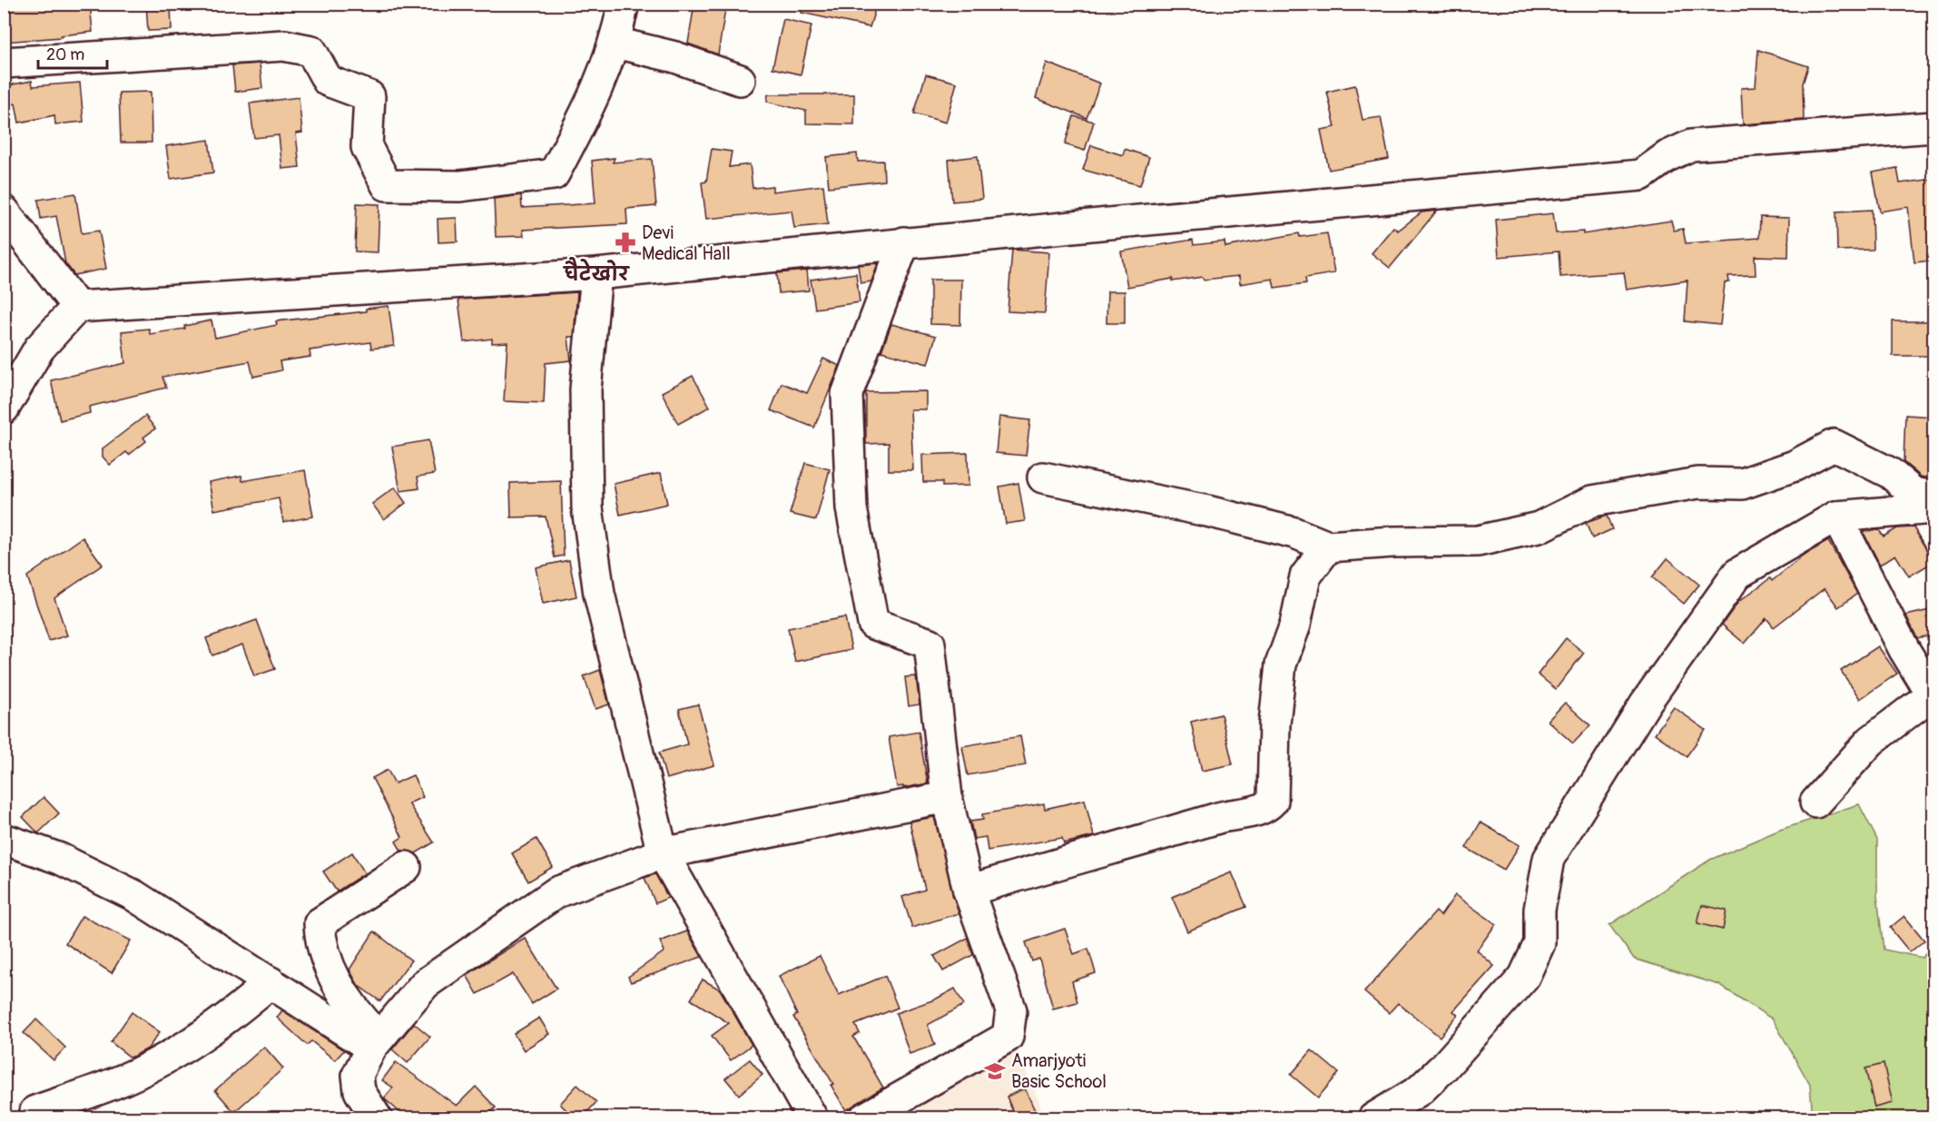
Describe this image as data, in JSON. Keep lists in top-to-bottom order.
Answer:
{
  "districts": ["घैटेखोर"],
  "places": {
    "pharmacy": ["Devi Medical Hall"],
    "school or university": ["Amarjyoti Basic School"]
  },
  "scale_bar": "20 m"
}
